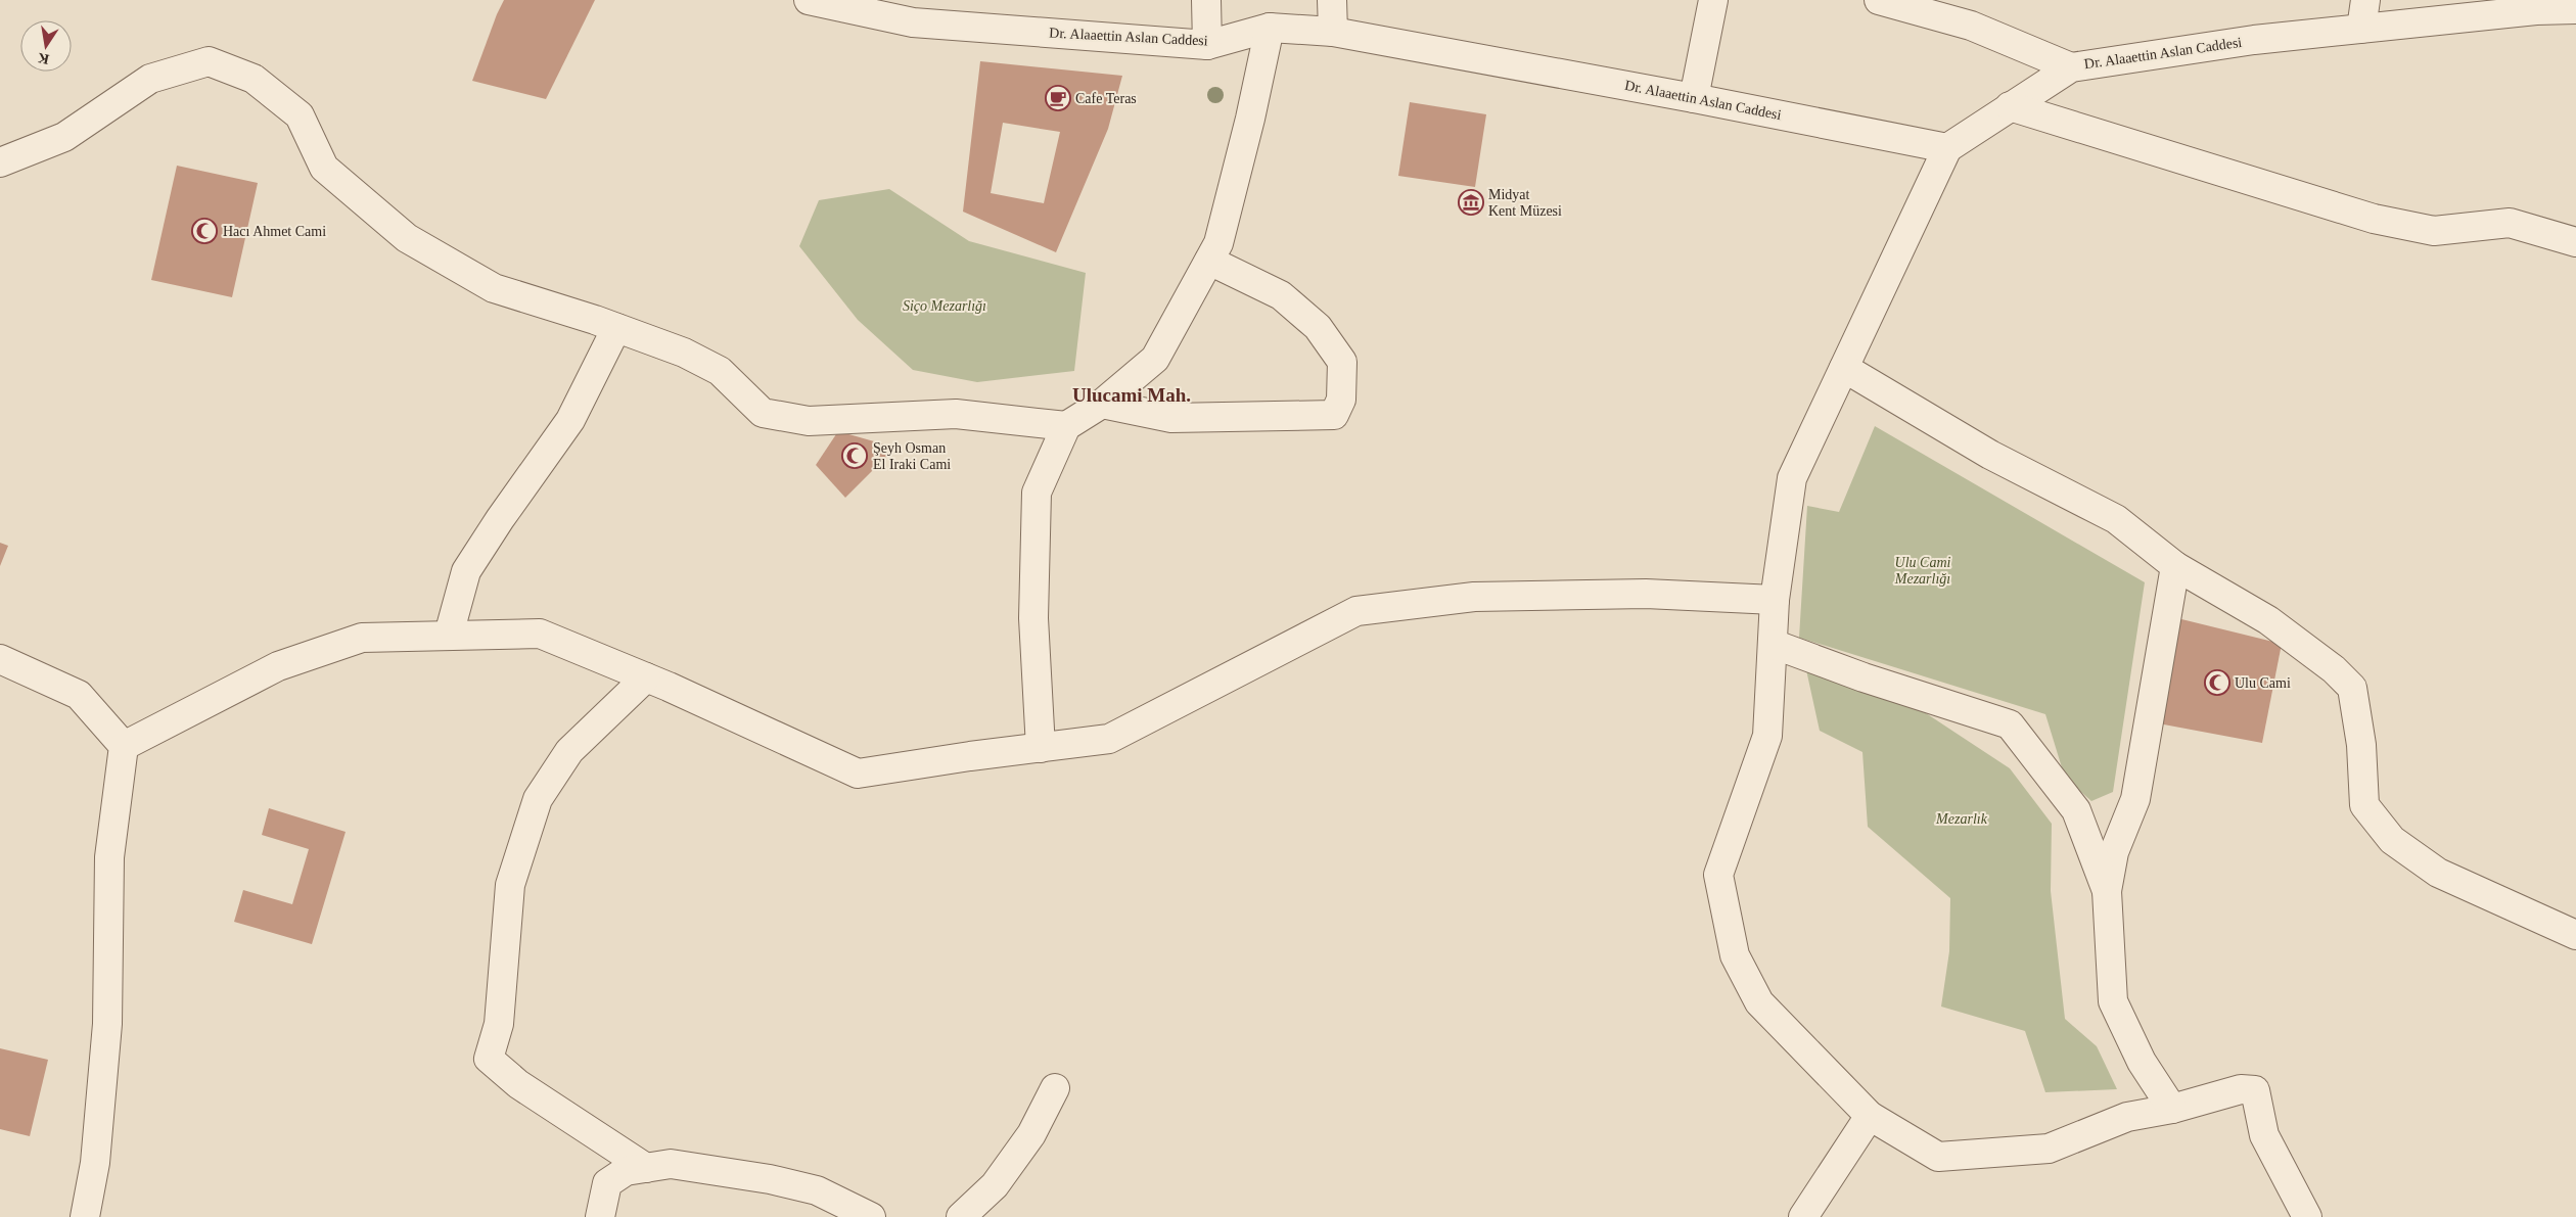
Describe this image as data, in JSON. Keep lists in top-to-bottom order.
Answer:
{
  "streets": {
    "street": ["Dr. Alaaettin Aslan Caddesi"]
  },
  "districts": ["Ulucami Mah."],
  "parks": ["Siço Mezarlığı", "Ulu Cami Mezarlığı", "Mezarlık"],
  "places": {
    "cafe": ["Cafe Teras"],
    "museum": ["Midyat Kent Müzesi"],
    "mosque": ["Hacı Ahmet Cami", "Şeyh Osman El Iraki Cami", "Ulu Cami"]
  },
  "north": "bottom"
}
